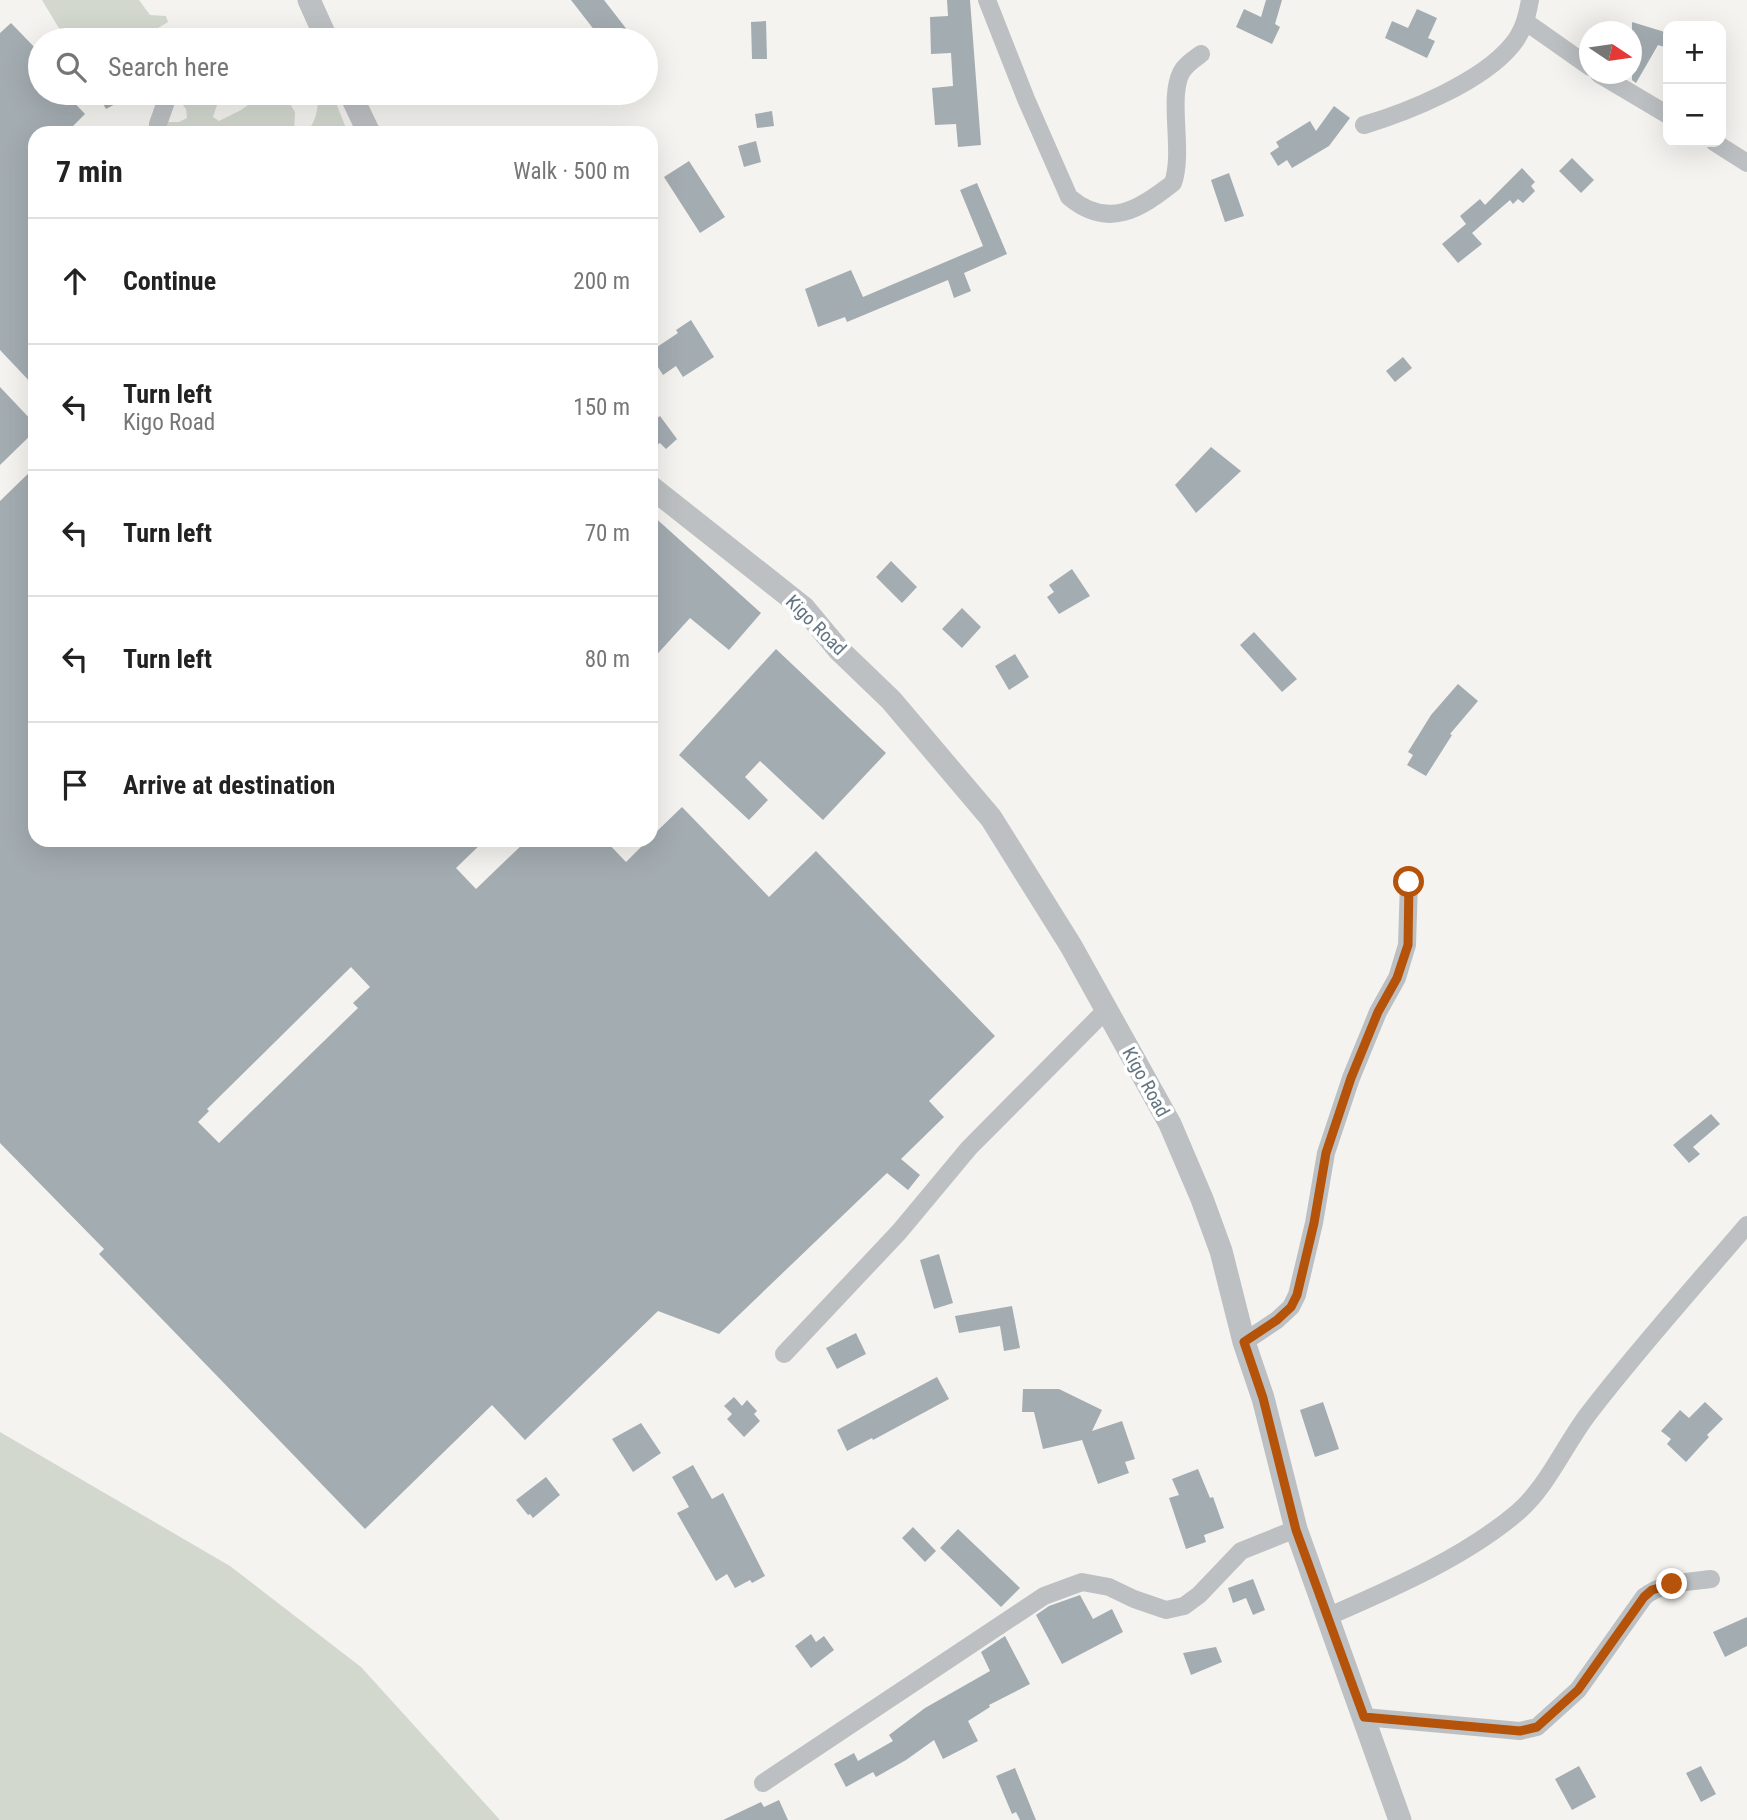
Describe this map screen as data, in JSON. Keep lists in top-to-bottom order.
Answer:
{
  "streets": {
    "street": ["Kigo Road"]
  },
  "north": "right",
  "page": {
    "map_buttons": ["+", "−"],
    "search": "Search here",
    "heading": ["7 min", "Walk · 500 m"],
    "list": [
      ["Continue", "200 m"],
      ["Turn left", "Kigo Road", "150 m"],
      ["Turn left", "70 m"],
      ["Turn left", "80 m"],
      "Arrive at destination"
    ]
  }
}
